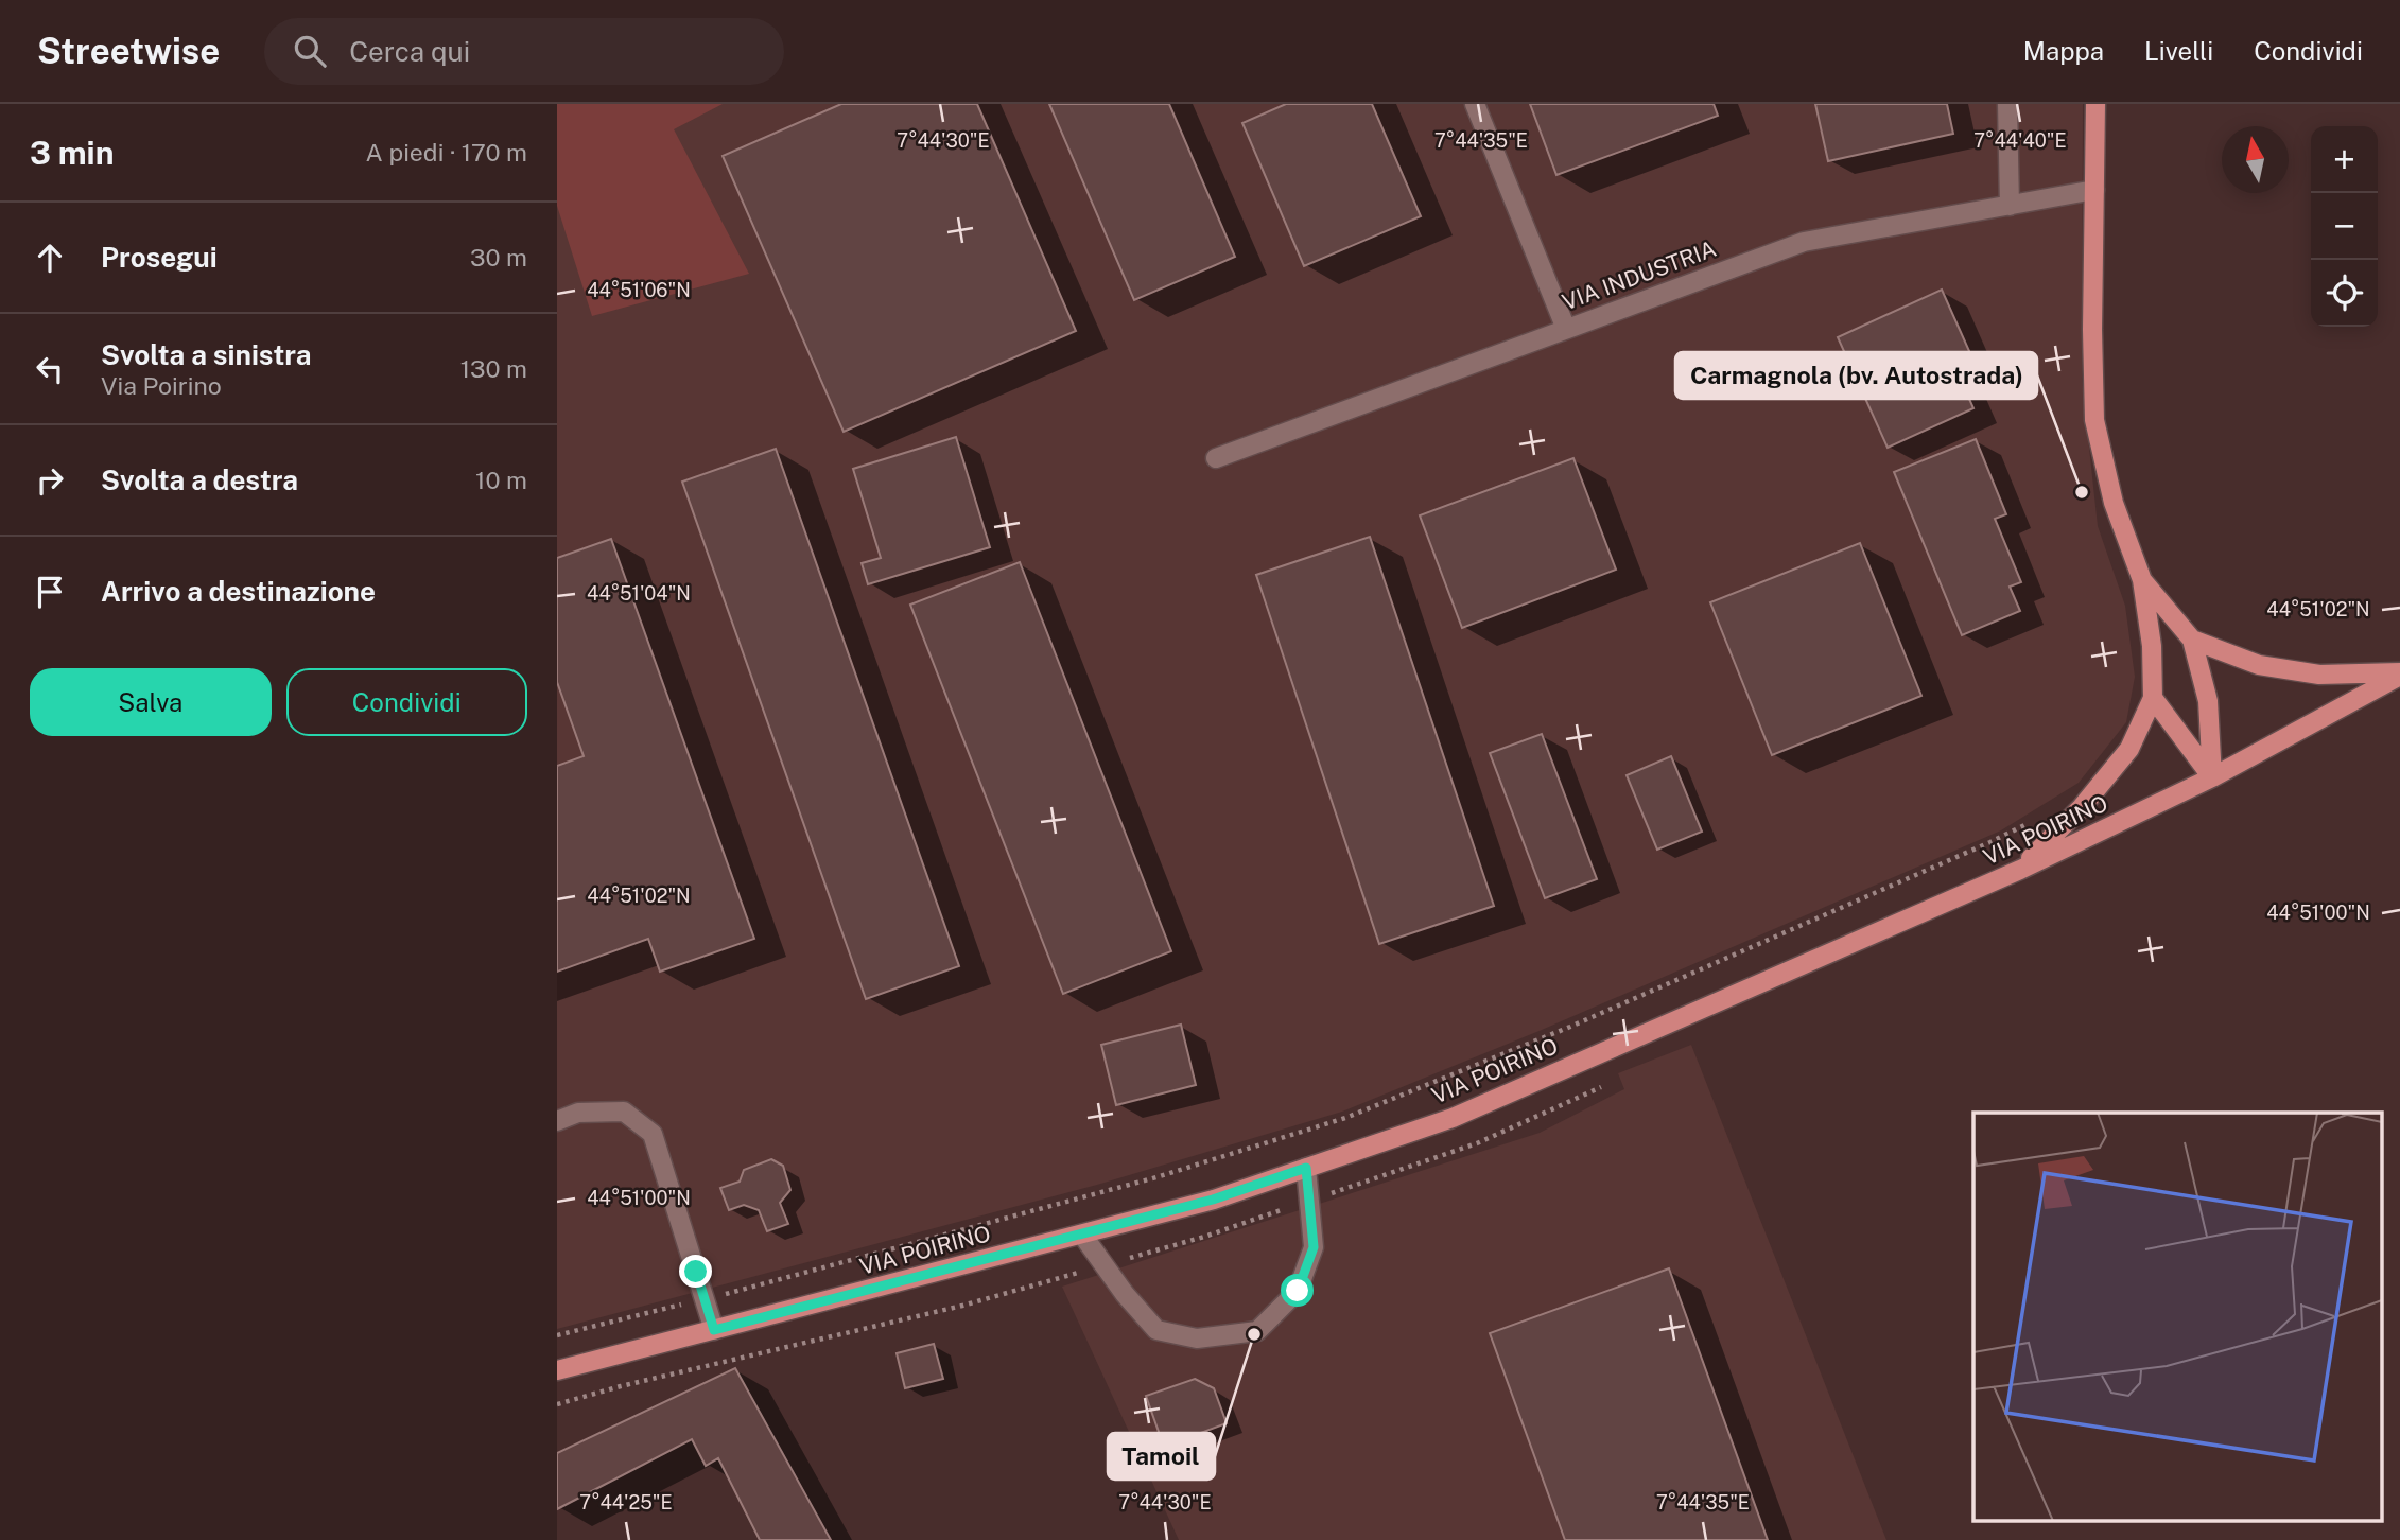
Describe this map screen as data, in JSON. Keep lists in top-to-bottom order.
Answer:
{
  "streets": {
    "main road": ["VIA POIRINO"],
    "lane": ["VIA INDUSTRIA"]
  },
  "places": ["Carmagnola (bv. Autostrada)", "Tamoil"],
  "north": "top",
  "page": {
    "header": "Streetwise",
    "search": "Cerca qui",
    "nav": ["Mappa", "Livelli", "Condividi"],
    "heading": ["3 min", "A piedi · 170 m"],
    "map_buttons": ["+", "−"],
    "list": [
      ["Prosegui", "30 m"],
      ["Svolta a sinistra", "Via Poirino", "130 m"],
      ["Svolta a destra", "10 m"],
      "Arrivo a destinazione"
    ],
    "buttons": ["Salva", "Condividi"]
  },
  "coordinates": [
    "7°44'30\"E",
    "7°44'35\"E",
    "7°44'40\"E",
    "44°51'06\"N",
    "44°51'04\"N",
    "44°51'02\"N",
    "44°51'00\"N",
    "7°44'25\"E"
  ]
}
